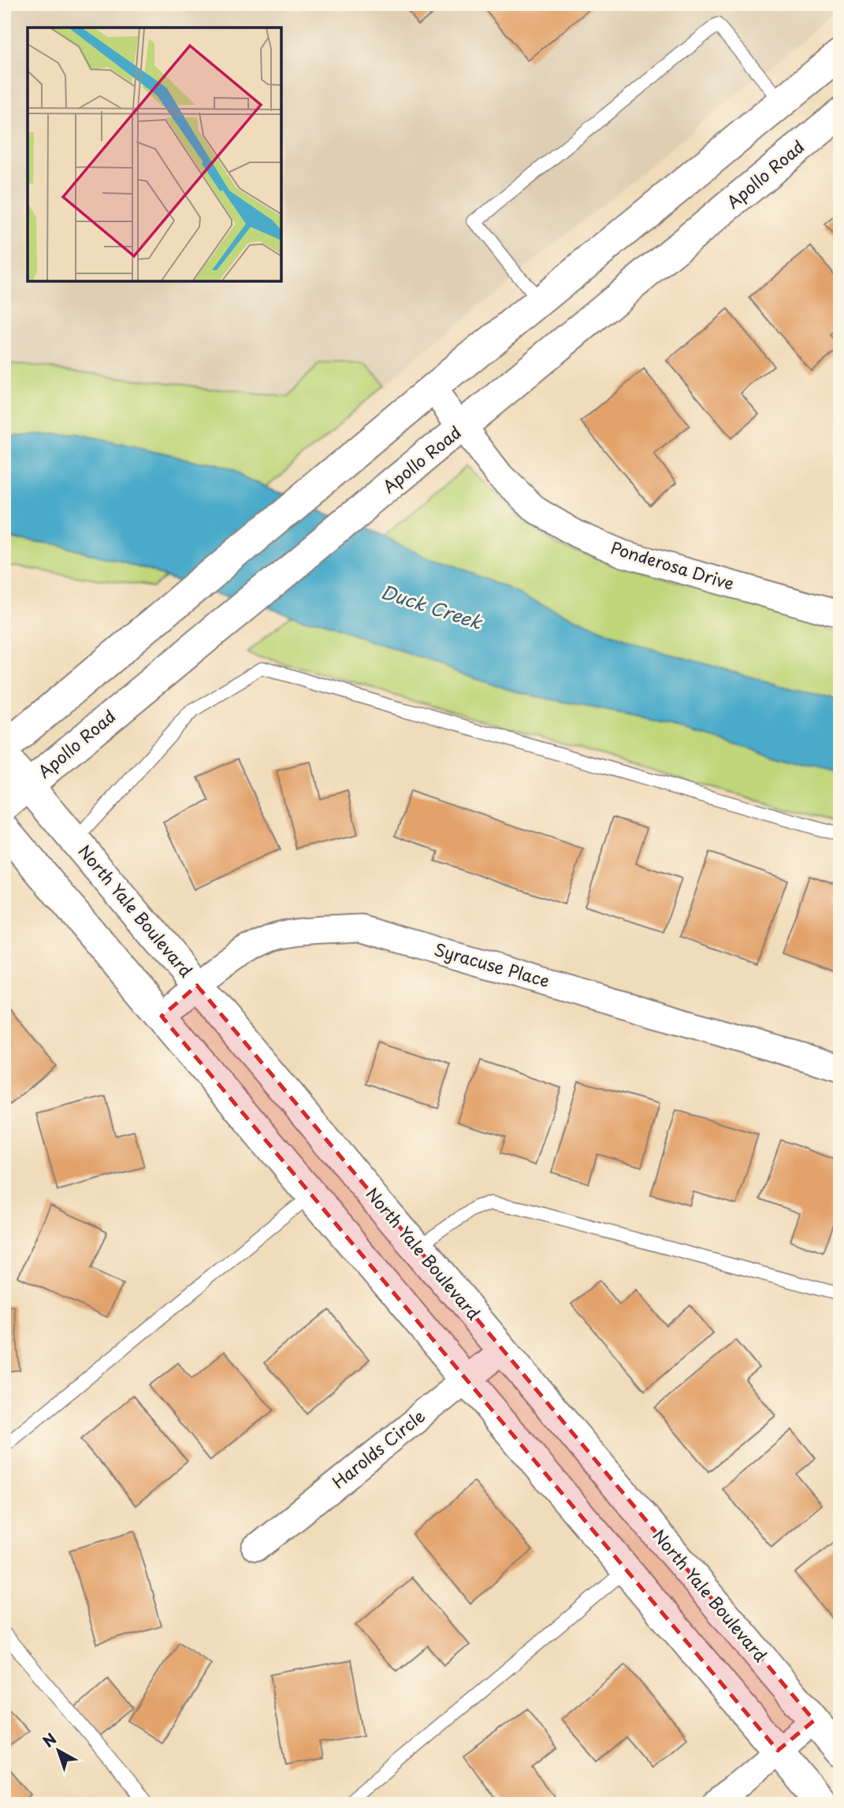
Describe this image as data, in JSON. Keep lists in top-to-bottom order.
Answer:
{
  "streets": {
    "street": [
      "Apollo Road",
      "Ponderosa Drive",
      "North Yale Boulevard",
      "Syracuse Place",
      "Harolds Circle"
    ]
  },
  "crossings": [
    ["Apollo Road", "Ponderosa Drive"],
    ["Apollo Road", "North Yale Boulevard"],
    ["North Yale Boulevard", "Syracuse Place"],
    ["North Yale Boulevard", "Harolds Circle"]
  ],
  "water": ["Duck Creek"],
  "north": "top left"
}
